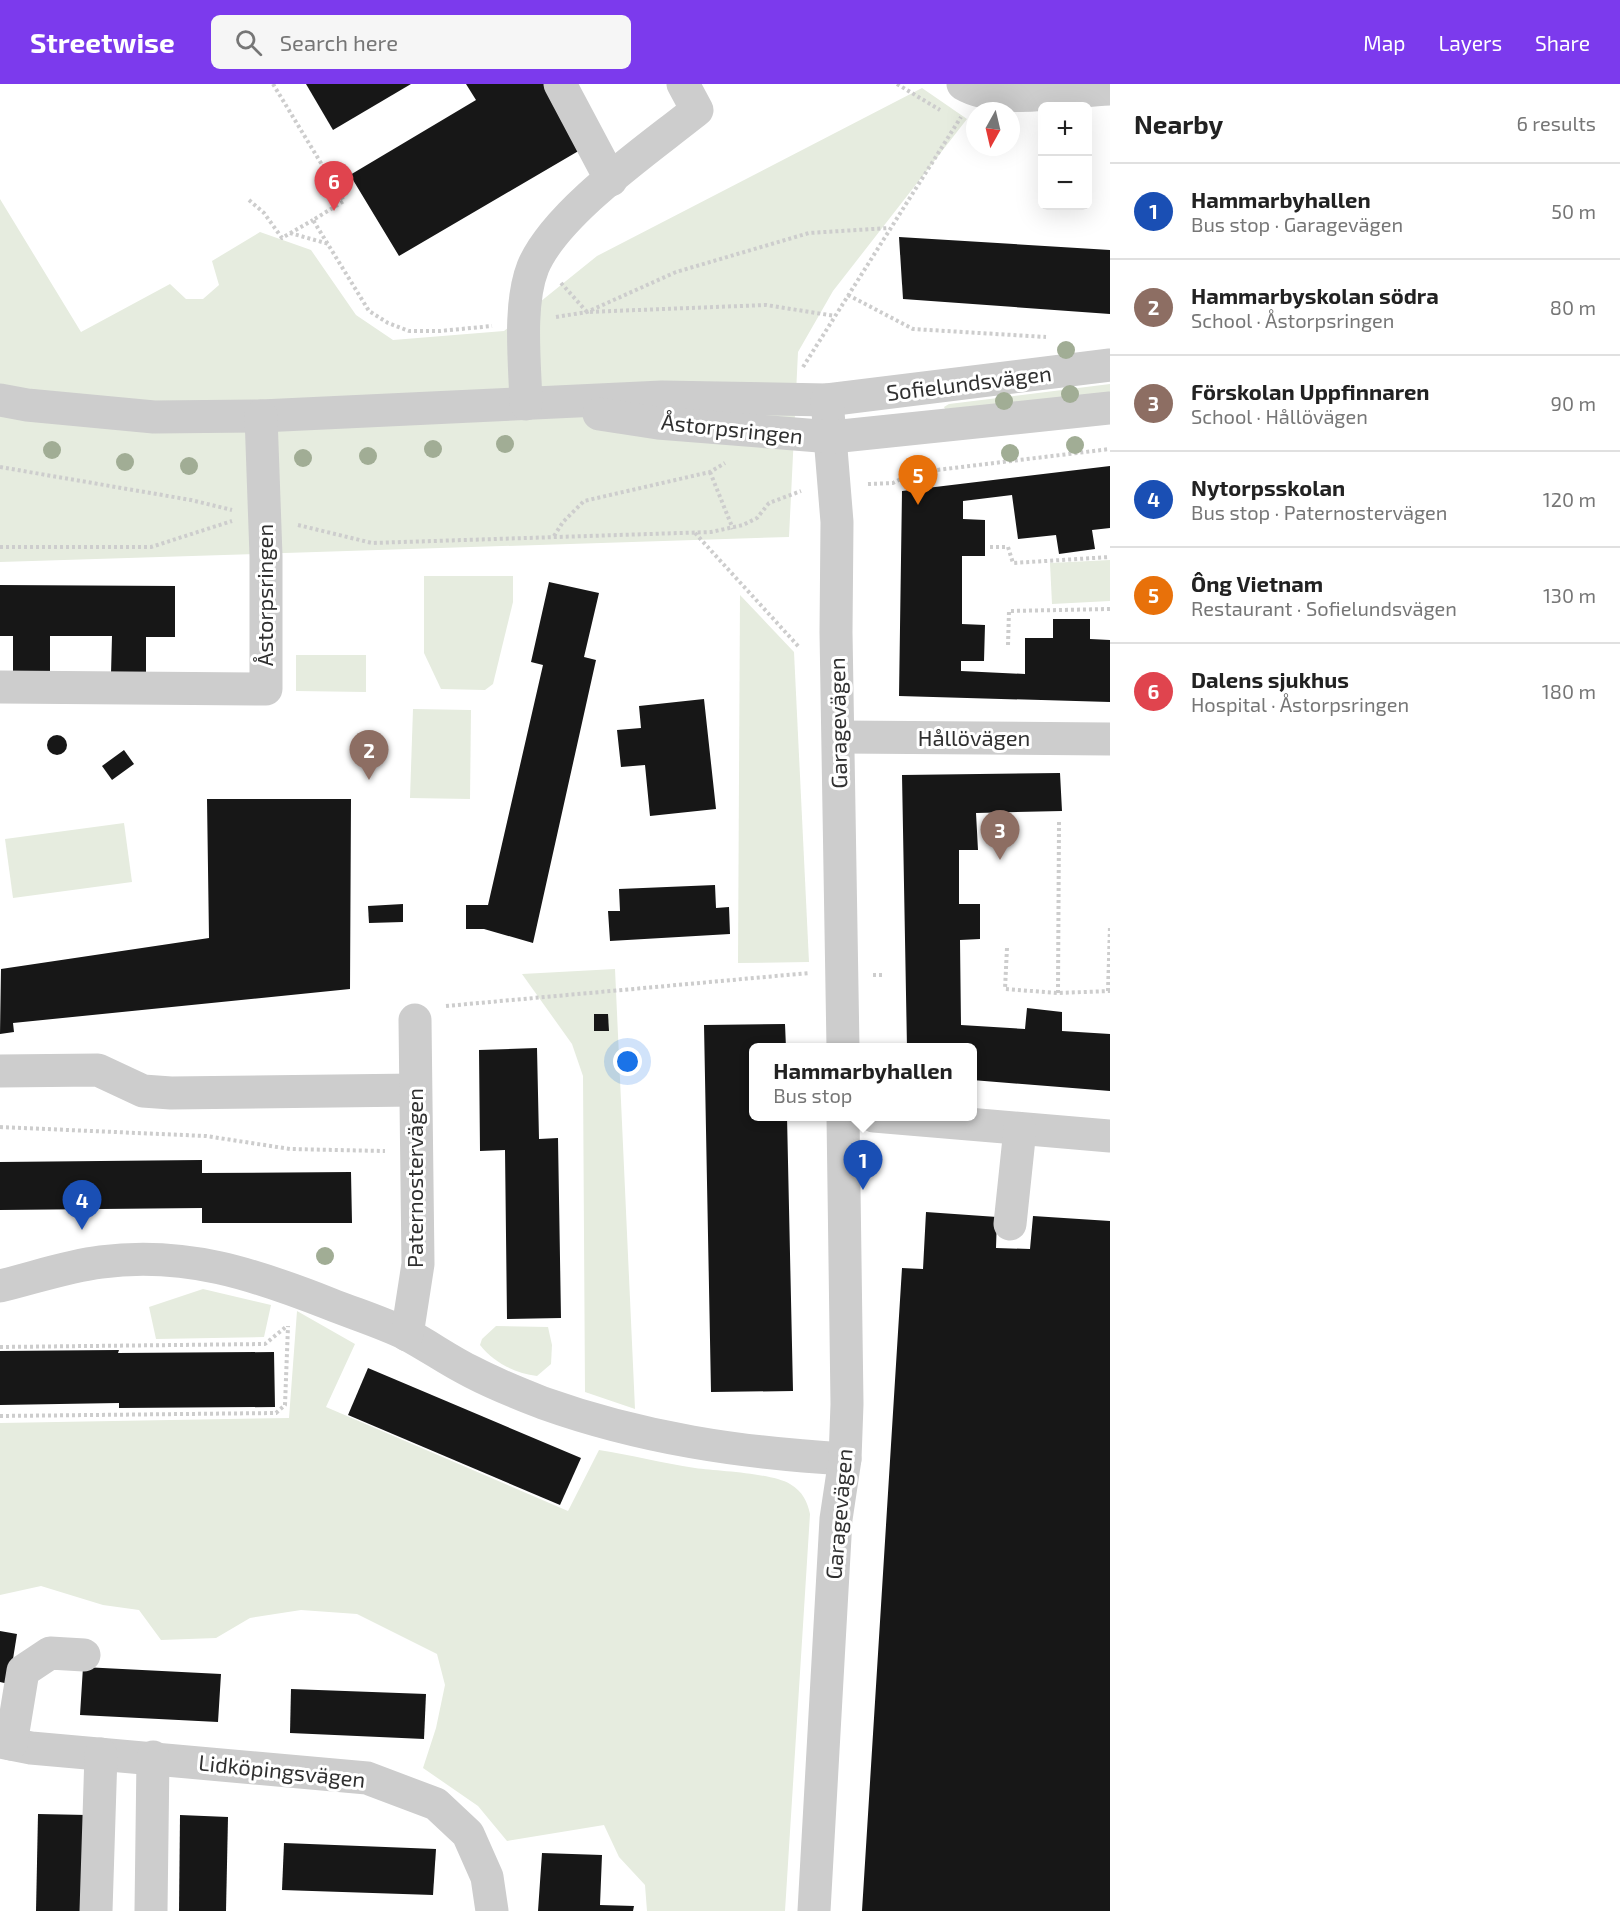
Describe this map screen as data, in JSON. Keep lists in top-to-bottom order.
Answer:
{
  "streets": {
    "street": [
      "Sofielundsvägen",
      "Åstorpsringen",
      "Garagevägen",
      "Hållövägen",
      "Paternostervägen",
      "Lidköpingsvägen"
    ]
  },
  "crossings": [
    ["Sofielundsvägen", "Åstorpsringen"],
    ["Sofielundsvägen", "Garagevägen"],
    ["Åstorpsringen", "Garagevägen"],
    ["Garagevägen", "Hållövägen"]
  ],
  "north": "bottom",
  "page": {
    "header": "Streetwise",
    "search": "Search here",
    "nav": ["Map", "Layers", "Share"],
    "heading": ["Nearby", "6 results"],
    "map_buttons": ["+", "−"],
    "pins": [
      "6",
      "5",
      "2",
      "3",
      "1",
      "4"
    ],
    "list": [
      {
        "mark": "1",
        "name": "Hammarbyhallen",
        "note": "Bus stop · Garagevägen",
        "value": "50 m"
      },
      {
        "mark": "2",
        "name": "Hammarbyskolan södra",
        "note": "School · Åstorpsringen",
        "value": "80 m"
      },
      {
        "mark": "3",
        "name": "Förskolan Uppfinnaren",
        "note": "School · Hållövägen",
        "value": "90 m"
      },
      {
        "mark": "4",
        "name": "Nytorpsskolan",
        "note": "Bus stop · Paternostervägen",
        "value": "120 m"
      },
      {
        "mark": "5",
        "name": "Ông Vietnam",
        "note": "Restaurant · Sofielundsvägen",
        "value": "130 m"
      },
      {
        "mark": "6",
        "name": "Dalens sjukhus",
        "note": "Hospital · Åstorpsringen",
        "value": "180 m"
      }
    ],
    "popup": ["Hammarbyhallen", "Bus stop"]
  }
}
